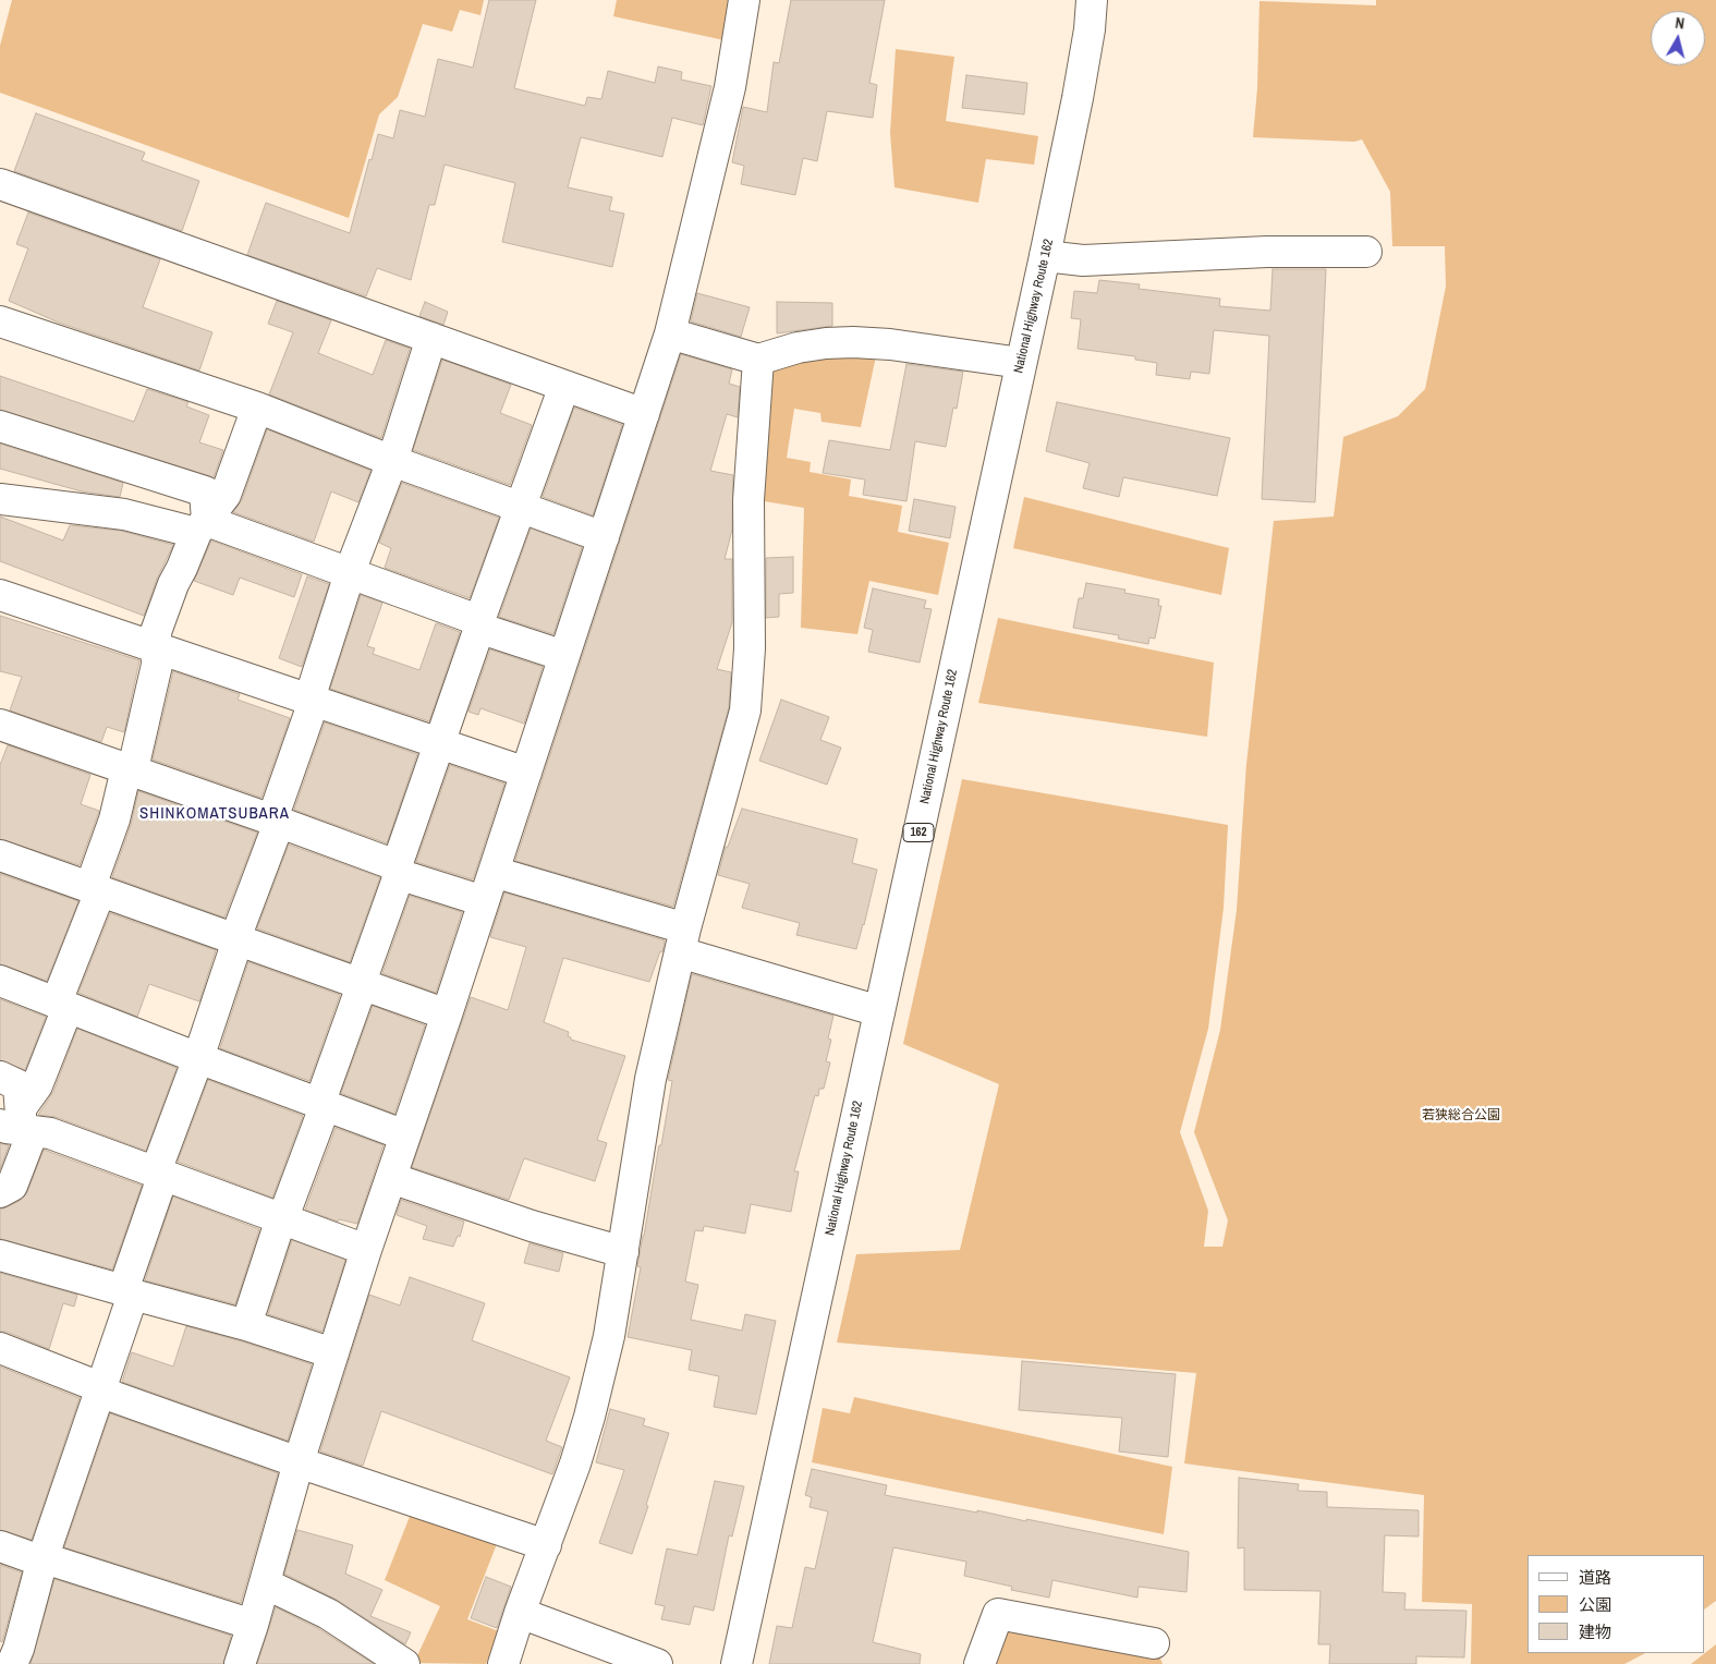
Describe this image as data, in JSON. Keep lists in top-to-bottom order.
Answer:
{
  "streets": {
    "main road": ["National Highway Route 162", "162"]
  },
  "districts": ["SHINKOMATSUBARA"],
  "parks": ["若狭総合公園"],
  "legend": ["道路", "公園", "建物"],
  "north": "top"
}
